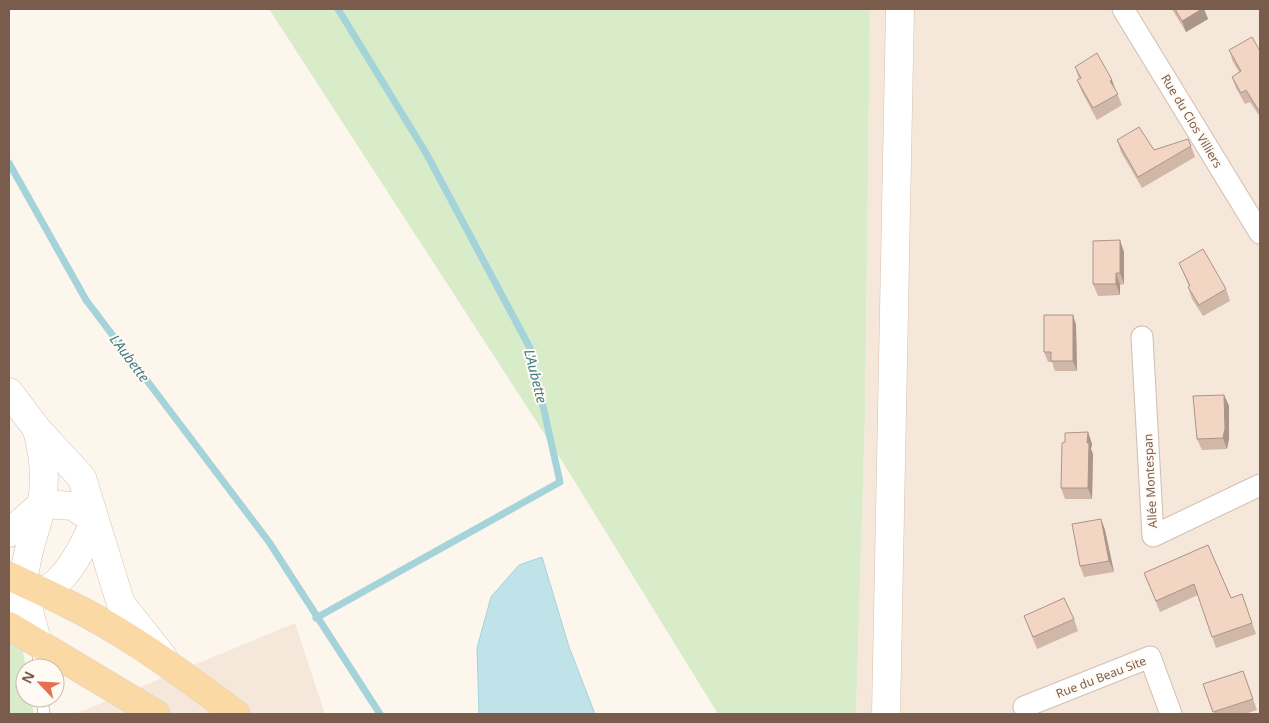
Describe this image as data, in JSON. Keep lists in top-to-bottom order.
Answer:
{
  "streets": {
    "street": ["Rue du Clos Villiers", "Allée Montespan", "Rue du Beau Site"]
  },
  "water": ["L'Aubette"],
  "north": "top left"
}
